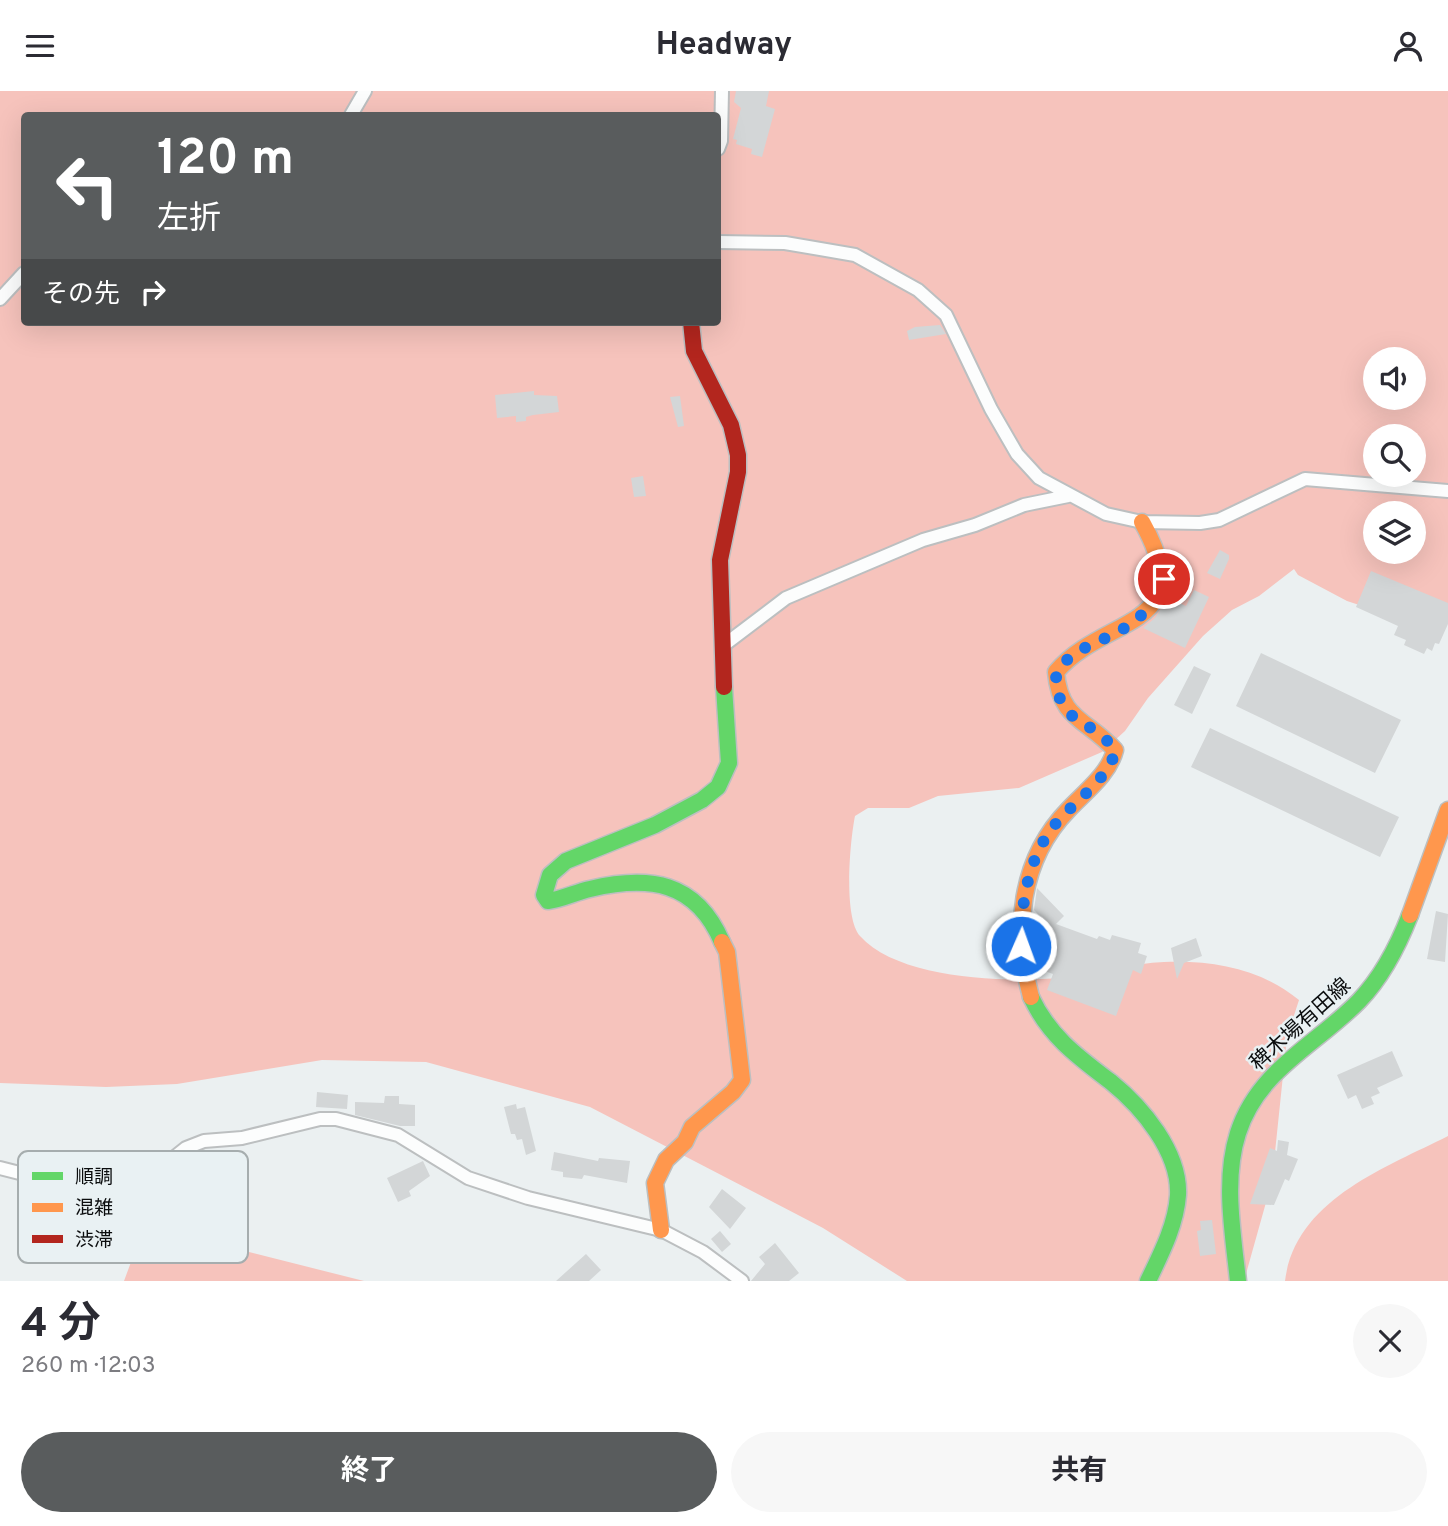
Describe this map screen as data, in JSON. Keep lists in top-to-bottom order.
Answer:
{
  "streets": {
    "street": ["稗木場有田線"]
  },
  "legend": ["順調", "混雑", "渋滞"],
  "page": {
    "header": "Headway",
    "turn": ["120 m", "左折"],
    "then": "その先",
    "heading": ["4 分", "260 m · 12:03"],
    "buttons": ["終了", "共有"]
  }
}
